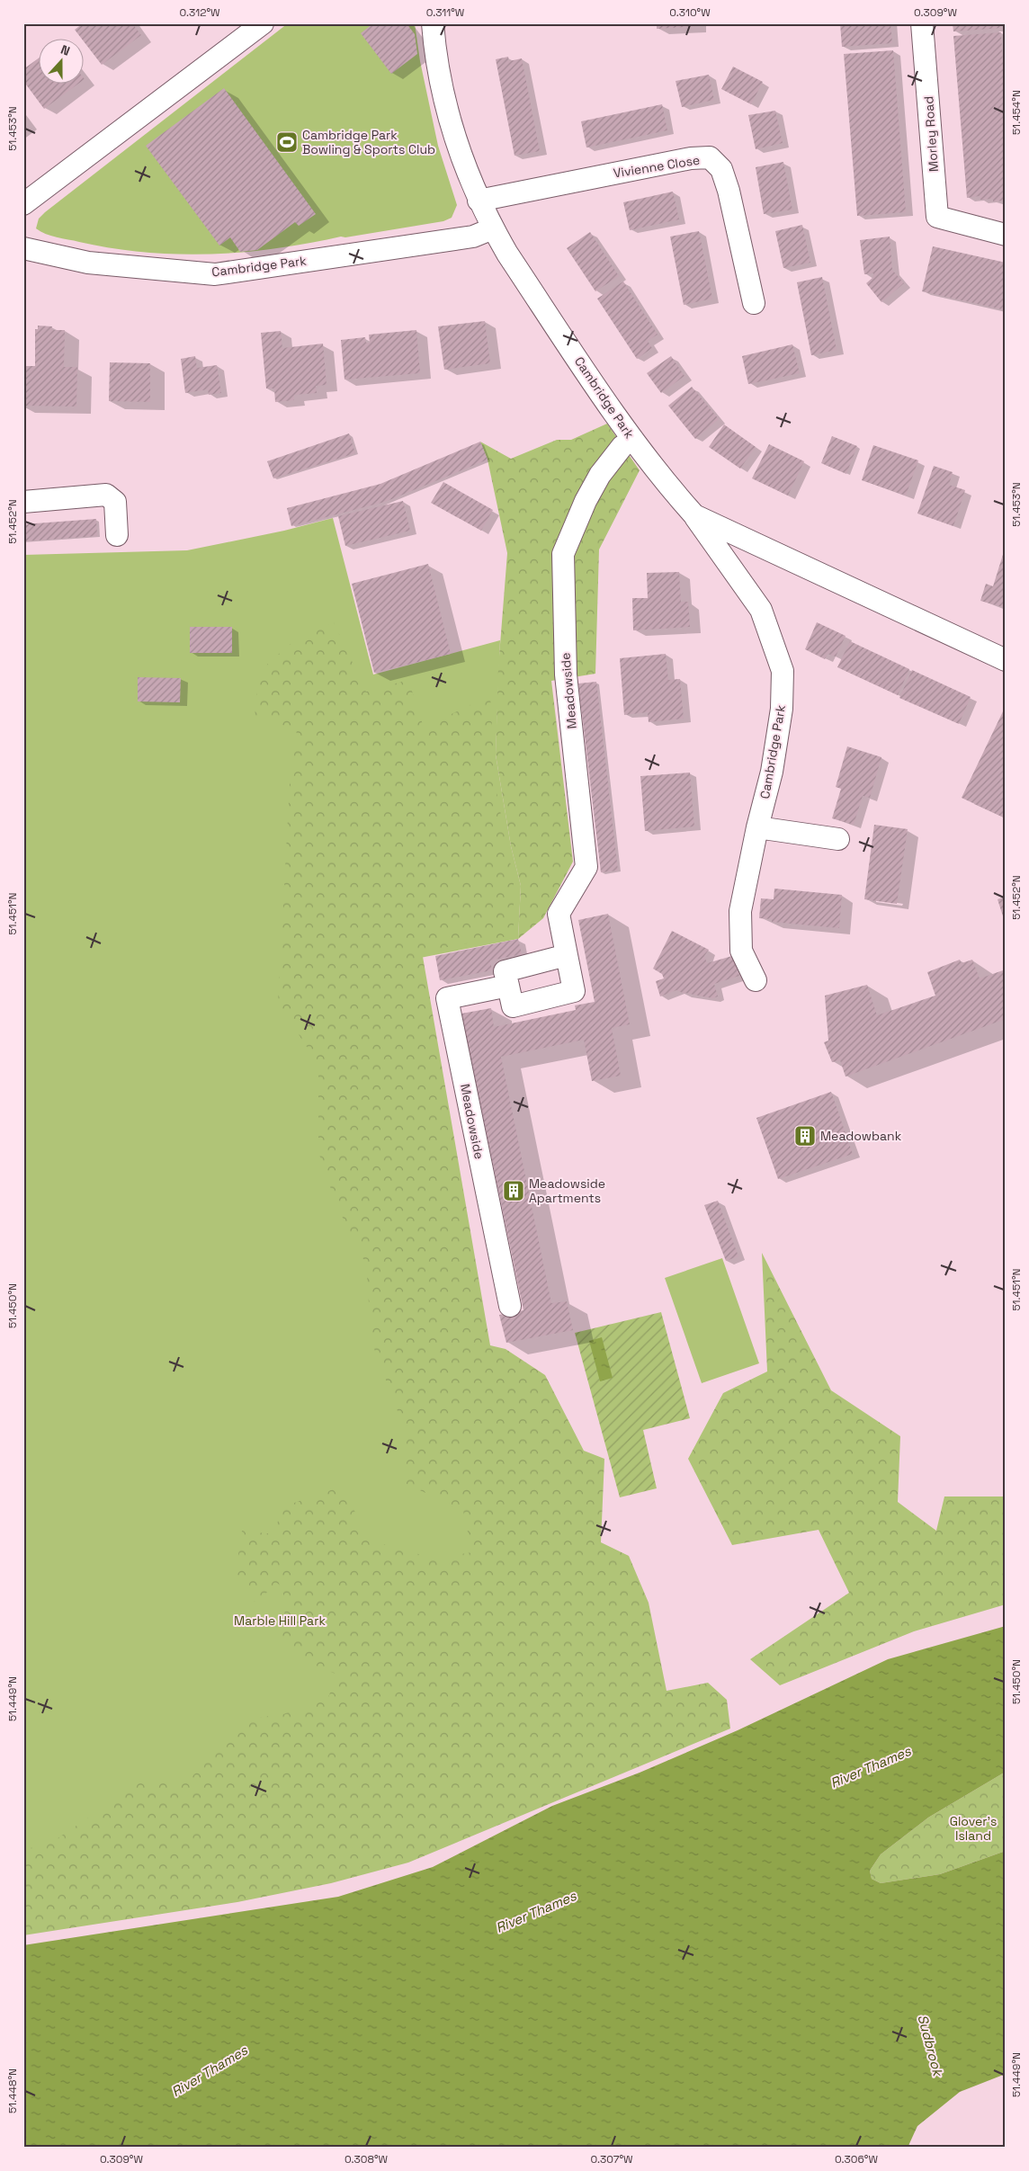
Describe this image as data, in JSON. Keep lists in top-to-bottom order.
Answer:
{
  "streets": {
    "street": [
      "Morley Road",
      "Vivienne Close",
      "Cambridge Park",
      "Meadowside"
    ]
  },
  "crossings": [
    ["Vivienne Close", "Cambridge Park"],
    ["Cambridge Park", "Meadowside"]
  ],
  "water": ["River Thames", "Sudbrook"],
  "parks": ["Marble Hill Park", "Glover's Island"],
  "places": {
    "sports": ["Cambridge Park Bowling & Sports Club"],
    "building": ["Meadowbank", "Meadowside Apartments"]
  },
  "north": "top",
  "coordinates": [
    "0.312°W",
    "0.311°W",
    "0.310°W",
    "0.309°W",
    "51.454°N",
    "51.453°N",
    "51.452°N",
    "51.451°N",
    "51.450°N",
    "51.449°N",
    "51.448°N",
    "0.308°W",
    "0.307°W",
    "0.306°W"
  ]
}
